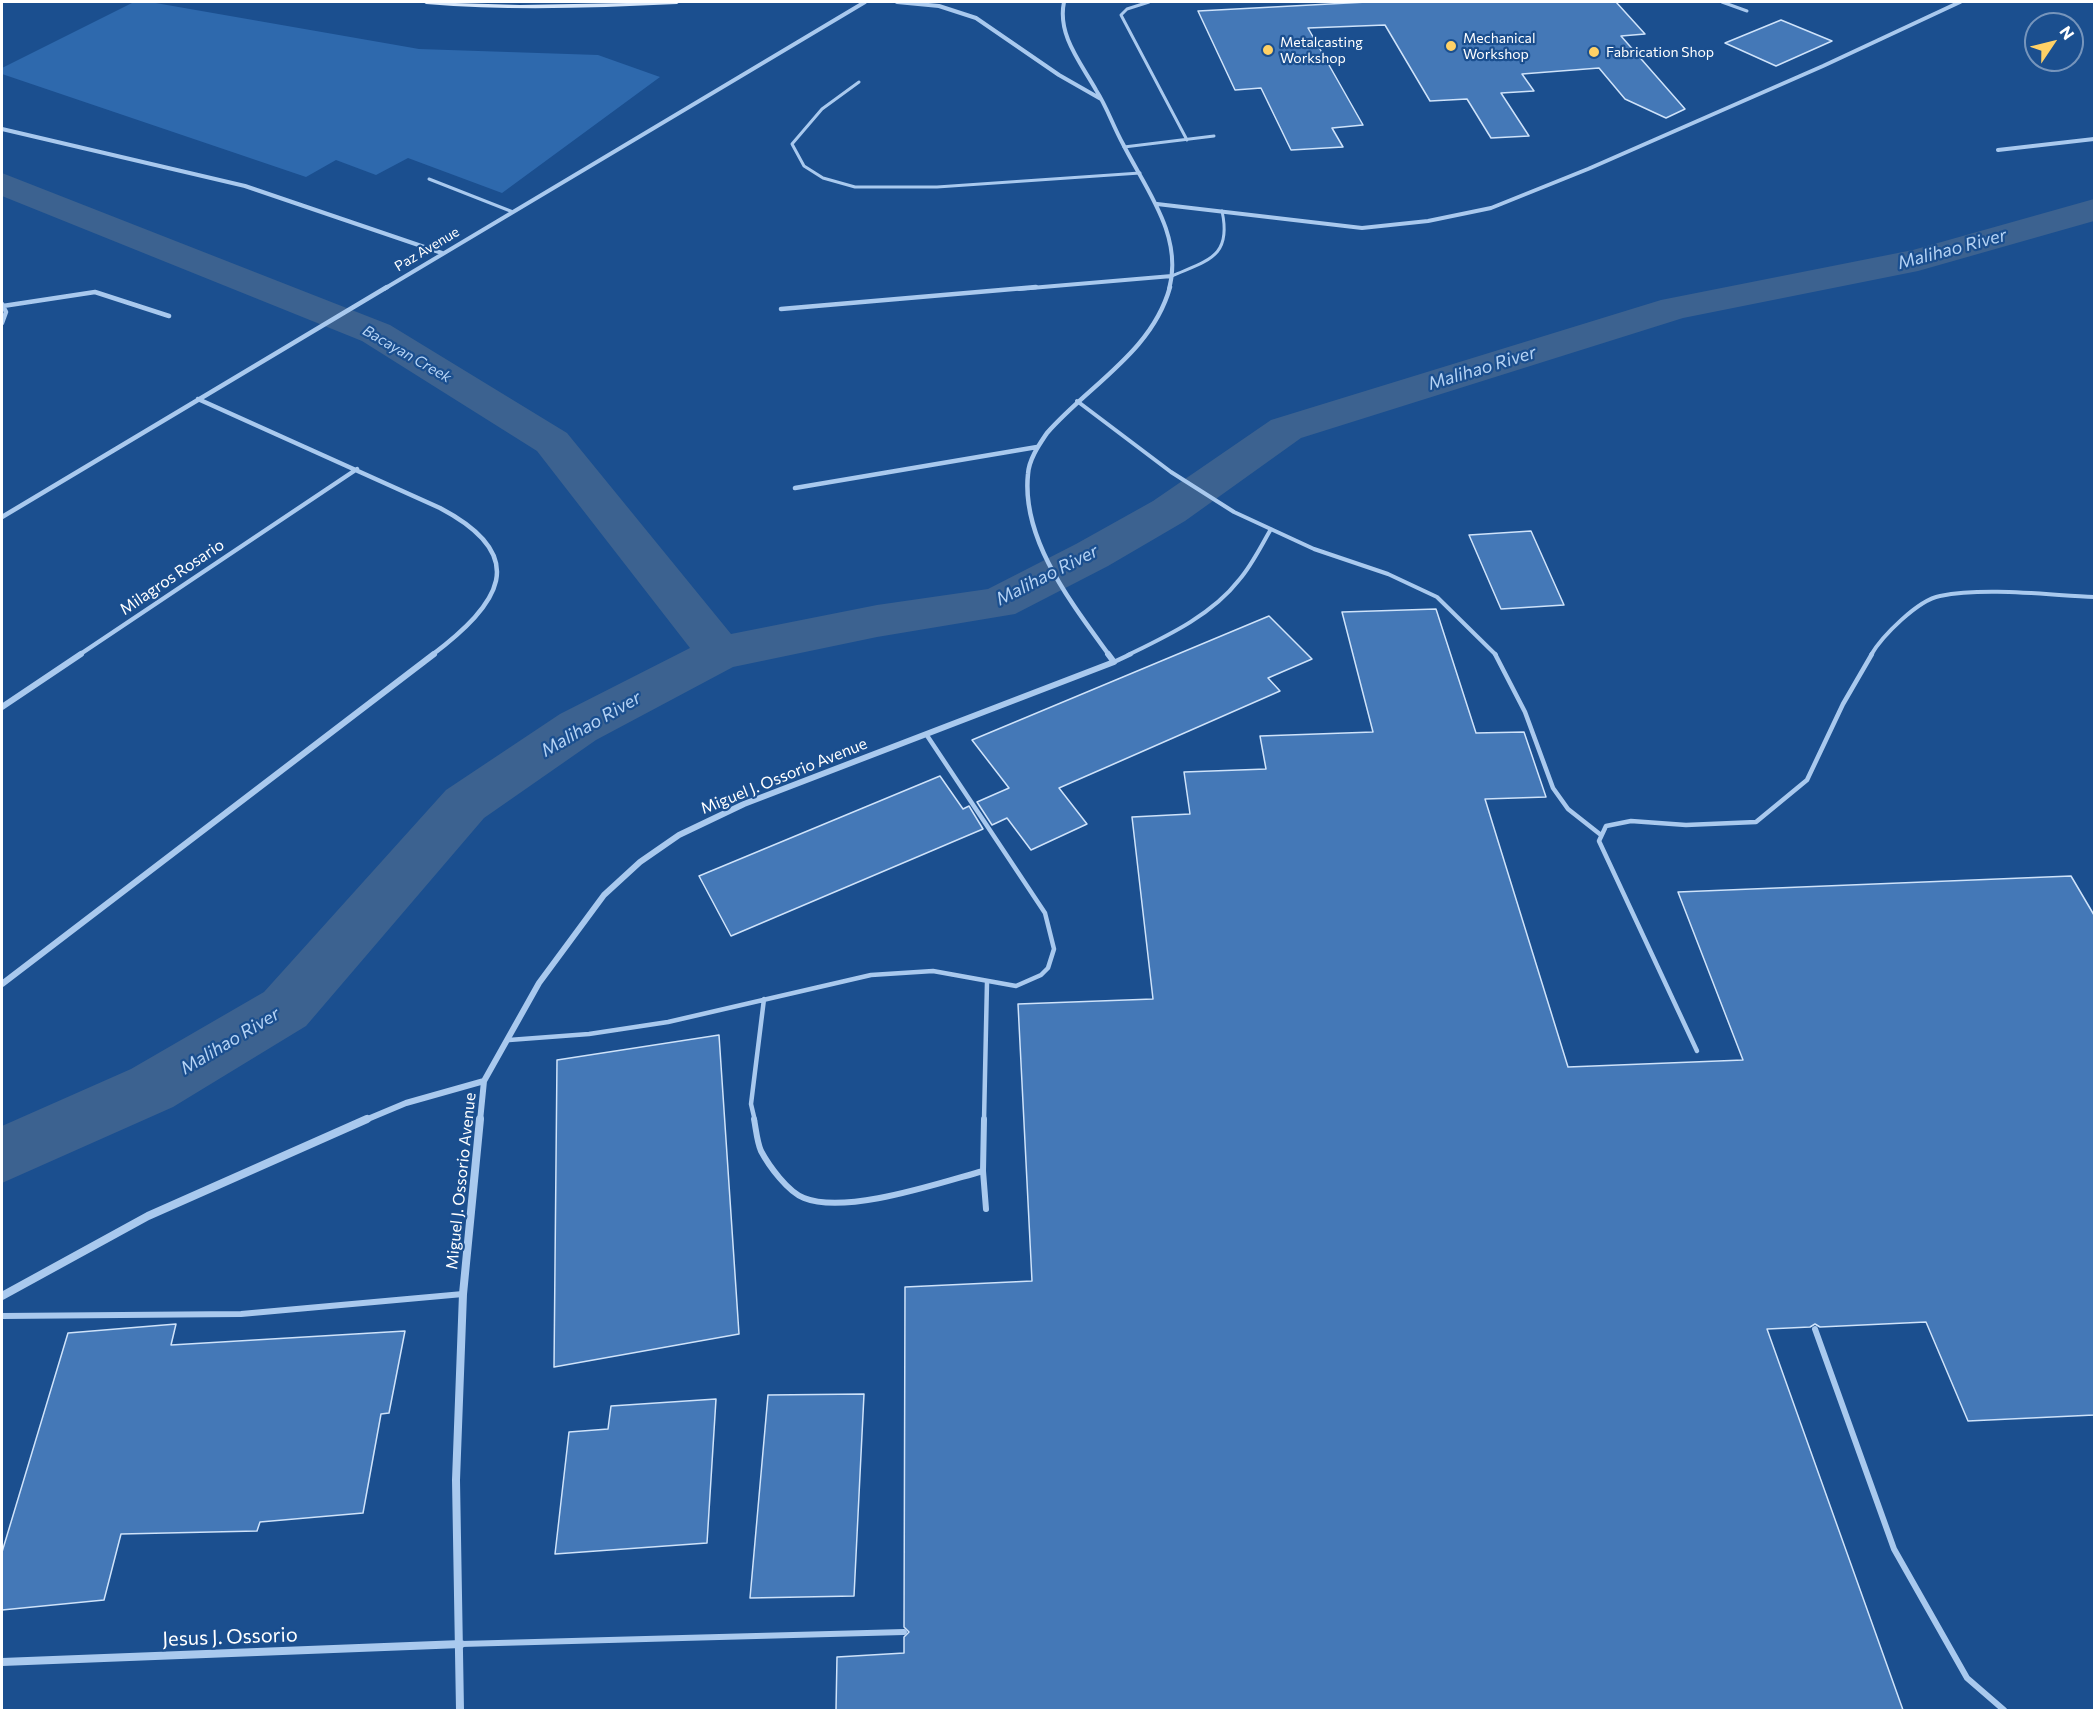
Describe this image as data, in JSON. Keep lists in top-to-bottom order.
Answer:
{
  "streets": {
    "street": [
      "Paz Avenue",
      "Milagros Rosario",
      "Miguel J. Ossorio Avenue",
      "Jesus J. Ossorio"
    ]
  },
  "crossings": [
    ["Miguel J. Ossorio Avenue", "Jesus J. Ossorio"]
  ],
  "water": ["Malihao River", "Bacayan Creek"],
  "places": ["Mechanical Workshop", "Metalcasting Workshop", "Fabrication Shop"],
  "north": "top right"
}
